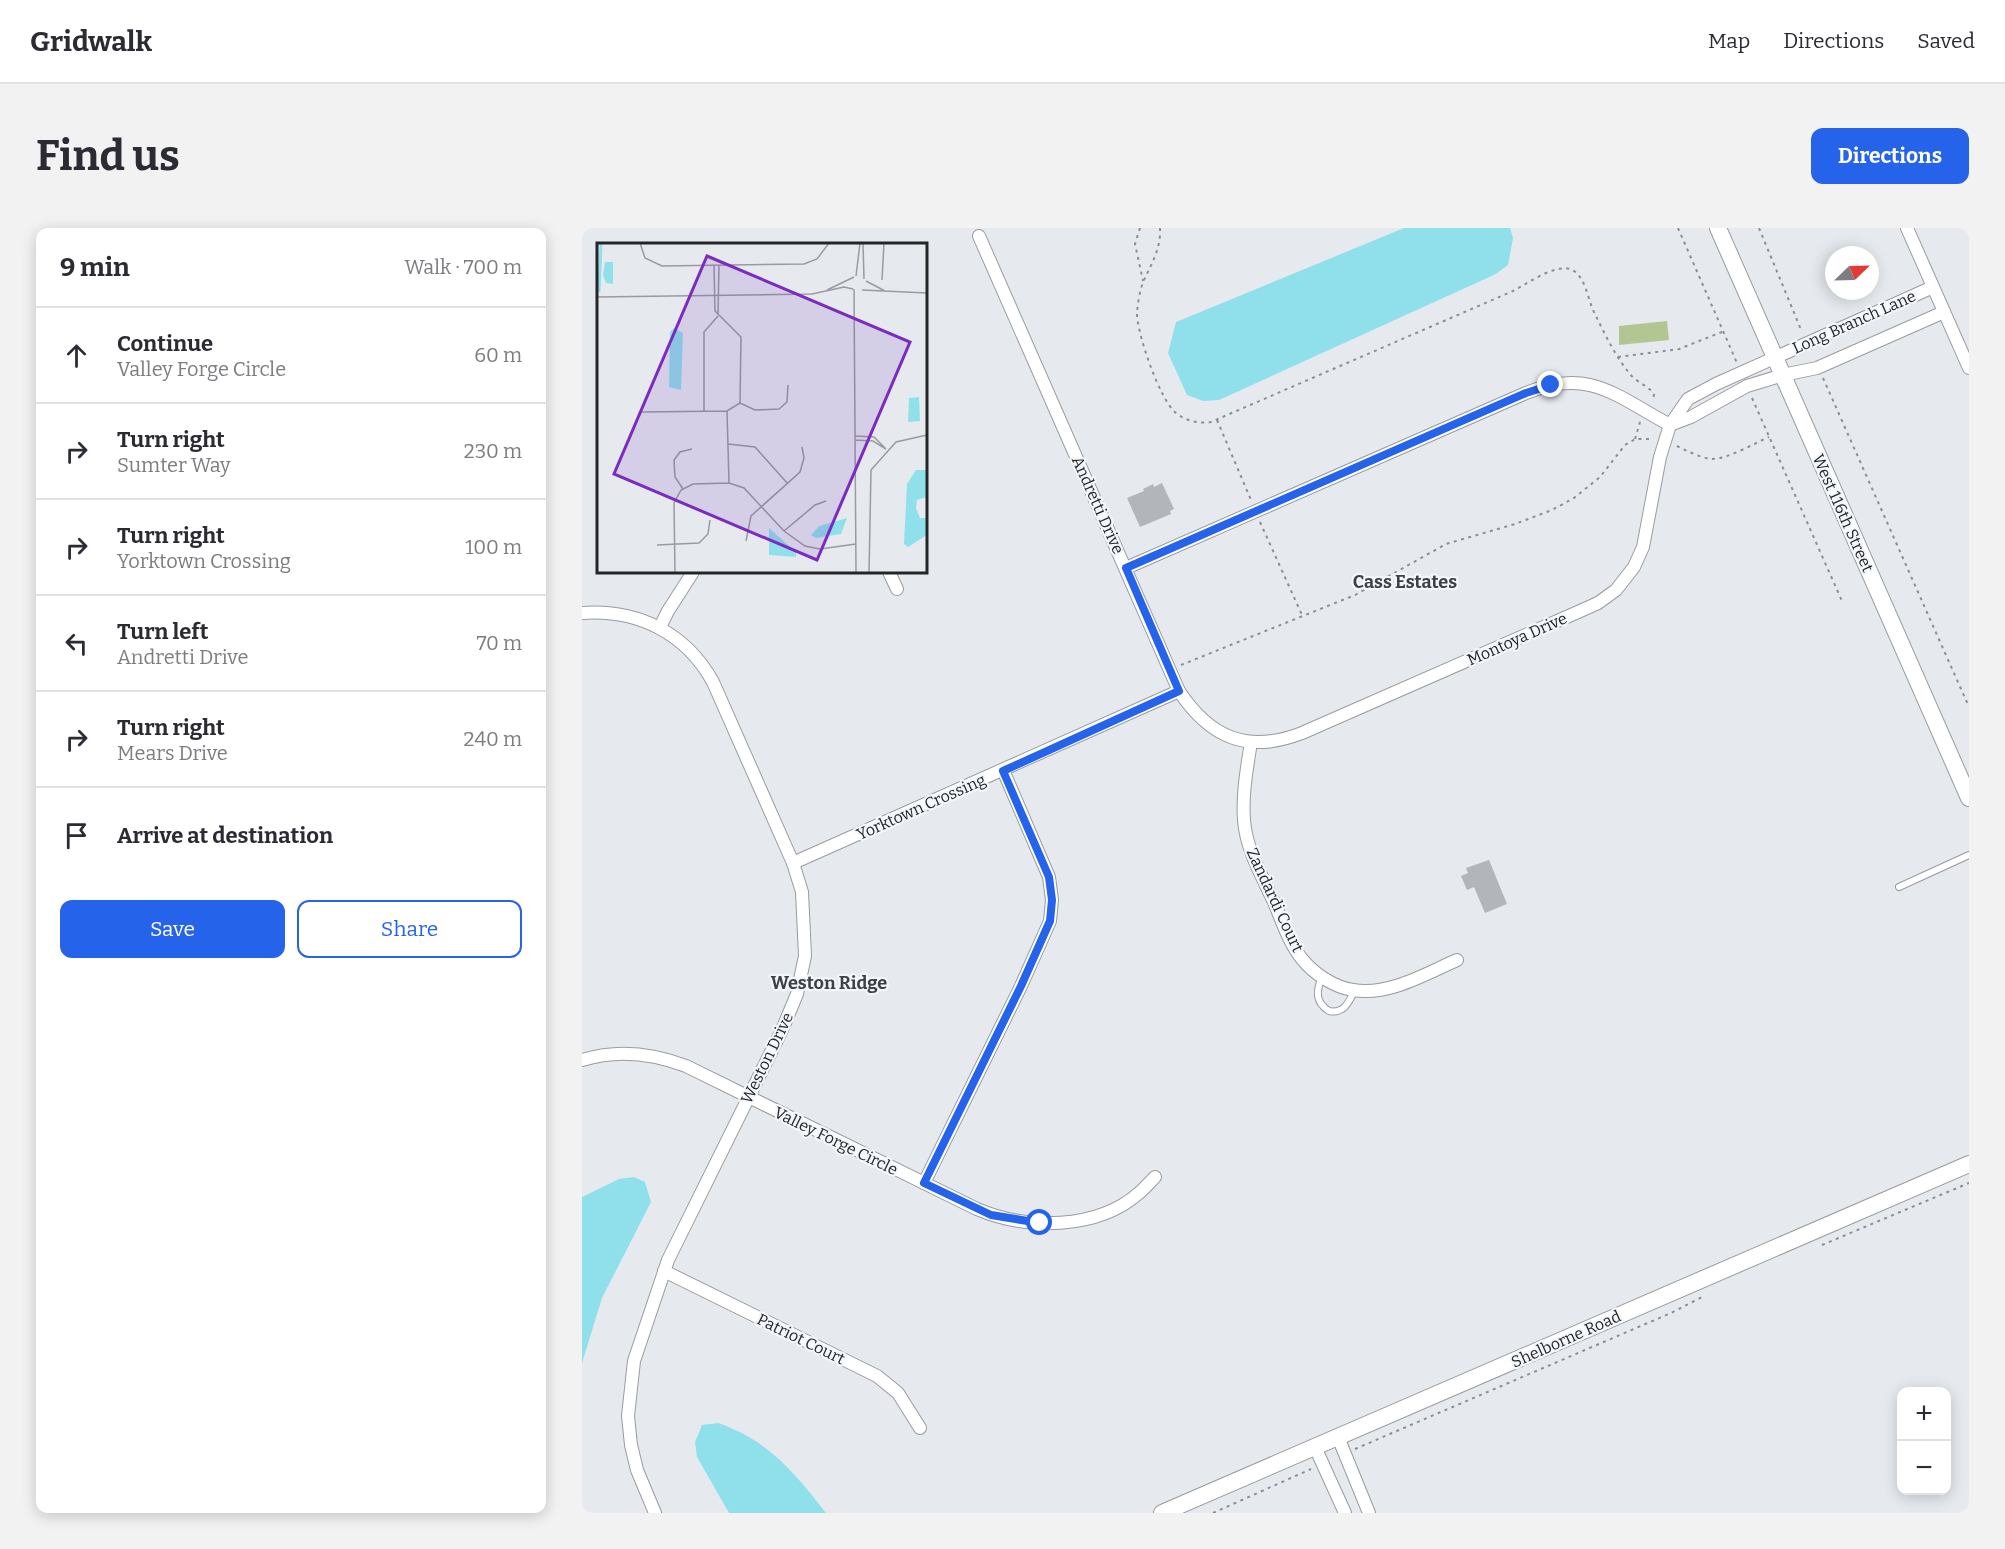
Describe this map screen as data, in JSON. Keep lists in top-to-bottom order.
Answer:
{
  "streets": {
    "street": [
      "Long Branch Lane",
      "Andretti Drive",
      "West 116th Street",
      "Montoya Drive",
      "Yorktown Crossing",
      "Zandardi Court",
      "Weston Drive",
      "Valley Forge Circle",
      "Patriot Court",
      "Shelborne Road"
    ]
  },
  "crossings": [
    ["Long Branch Lane", "West 116th Street"],
    ["Long Branch Lane", "Montoya Drive"],
    ["Andretti Drive", "Montoya Drive"],
    ["Andretti Drive", "Yorktown Crossing"],
    ["Andretti Drive", "Zandardi Court"],
    ["West 116th Street", "Montoya Drive"],
    ["Montoya Drive", "Zandardi Court"],
    ["Yorktown Crossing", "Weston Drive"],
    ["Weston Drive", "Valley Forge Circle"],
    ["Weston Drive", "Patriot Court"]
  ],
  "districts": ["Cass Estates", "Weston Ridge"],
  "north": "top right",
  "page": {
    "header": "Gridwalk",
    "nav": ["Map", "Directions", "Saved"],
    "buttons": [
      "Directions",
      ["Save", "Share"]
    ],
    "title": "Find us",
    "heading": ["9 min", "Walk · 700 m"],
    "list": [
      ["Continue", "Valley Forge Circle", "60 m"],
      ["Turn right", "Sumter Way", "230 m"],
      ["Turn right", "Yorktown Crossing", "100 m"],
      ["Turn left", "Andretti Drive", "70 m"],
      ["Turn right", "Mears Drive", "240 m"],
      "Arrive at destination"
    ],
    "map_buttons": ["+", "−"]
  }
}
